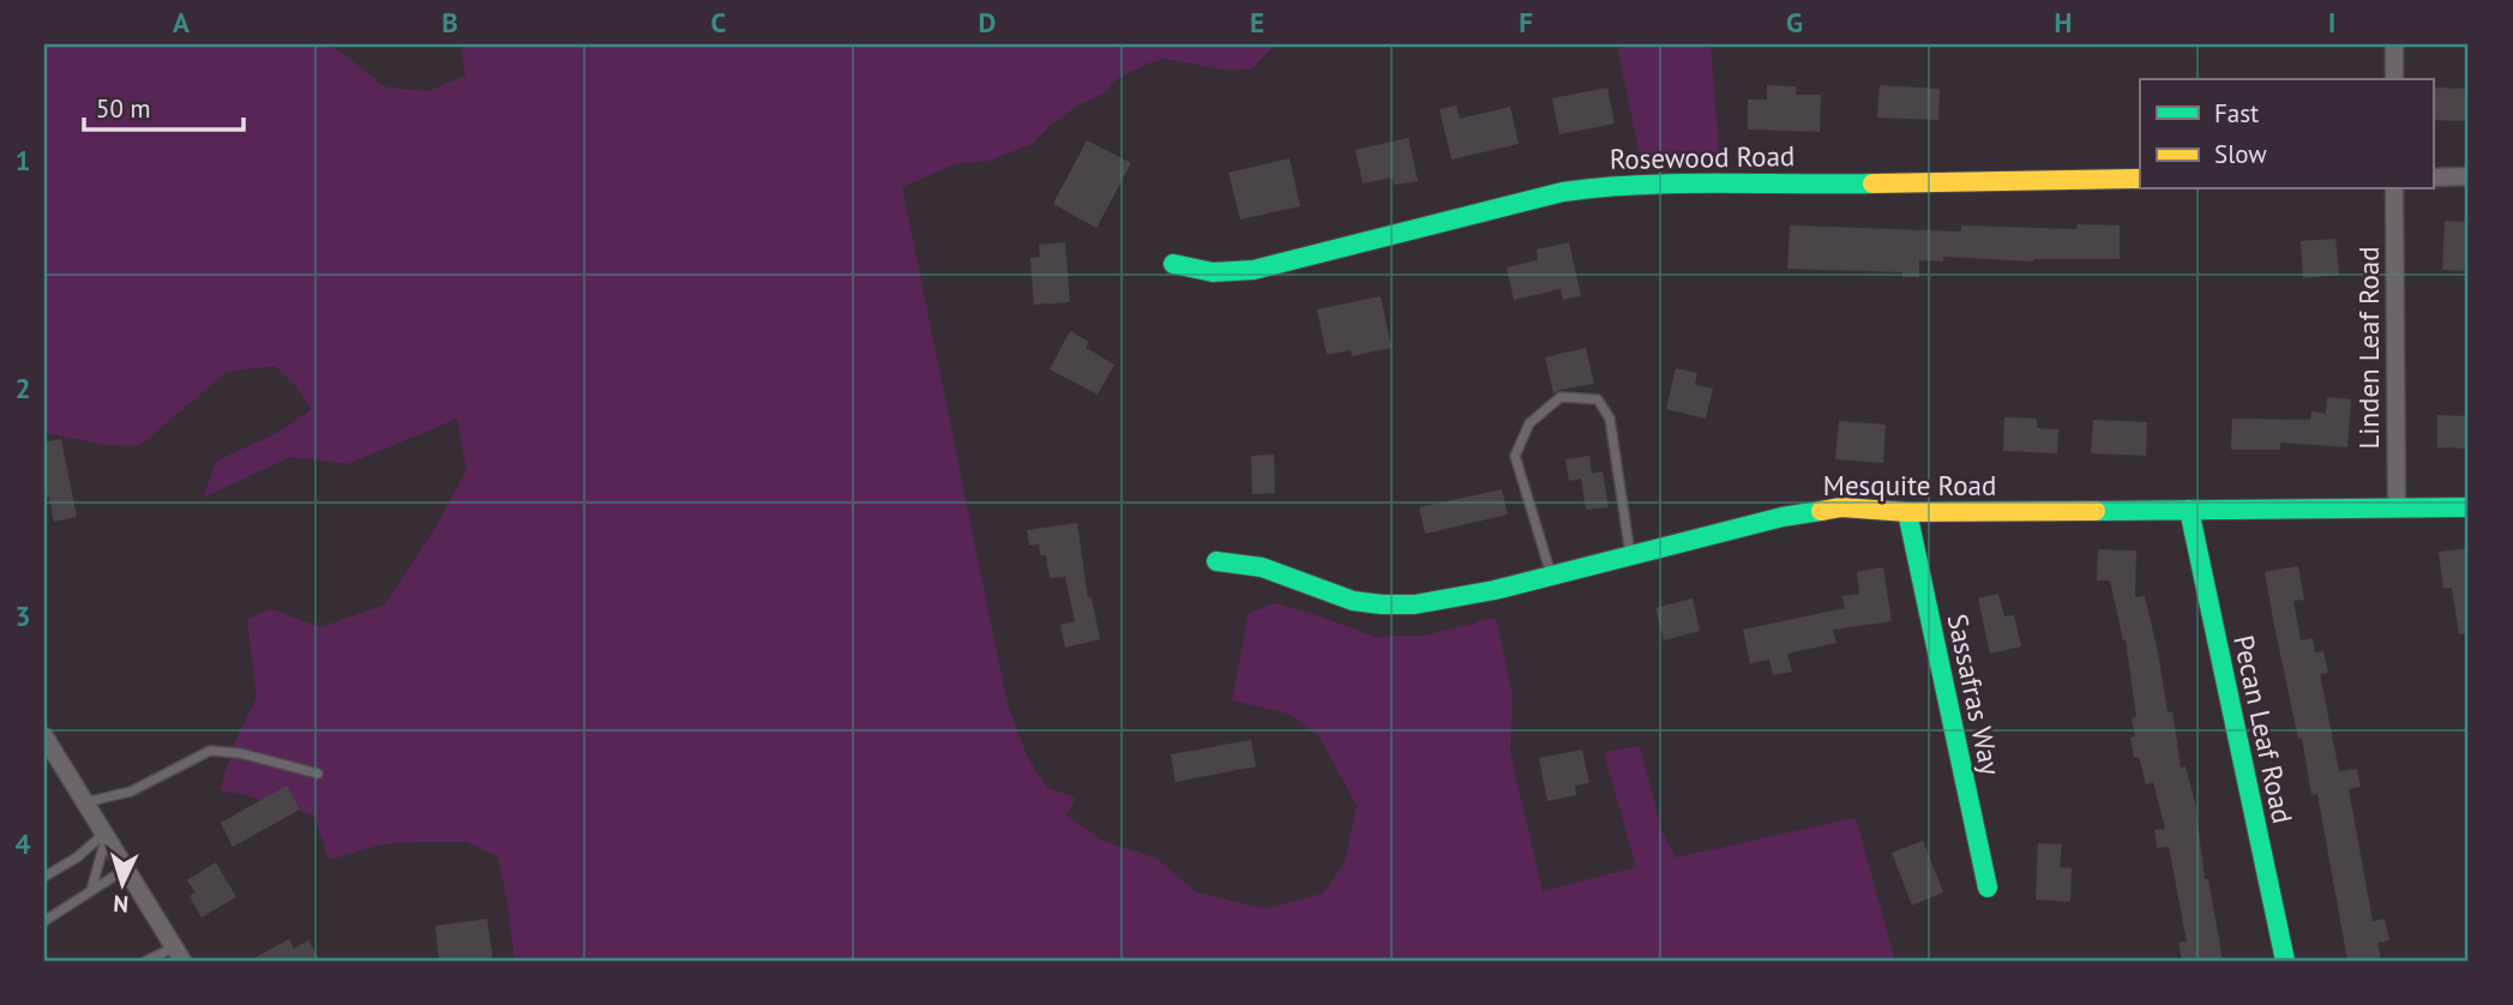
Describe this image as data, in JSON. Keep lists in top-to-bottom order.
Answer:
{
  "streets": {
    "street": [
      "Rosewood Road",
      "Linden Leaf Road",
      "Mesquite Road",
      "Sassafras Way",
      "Pecan Leaf Road"
    ]
  },
  "crossings": [
    ["Linden Leaf Road", "Mesquite Road"],
    ["Mesquite Road", "Sassafras Way"],
    ["Mesquite Road", "Pecan Leaf Road"]
  ],
  "legend": ["Fast", "Slow"],
  "scale_bar": "50 m",
  "north": "bottom",
  "grid": {
    "columns": [
      "A",
      "B",
      "C",
      "D",
      "E",
      "F",
      "G",
      "H",
      "I"
    ],
    "rows": [
      "1",
      "2",
      "3",
      "4"
    ]
  }
}
